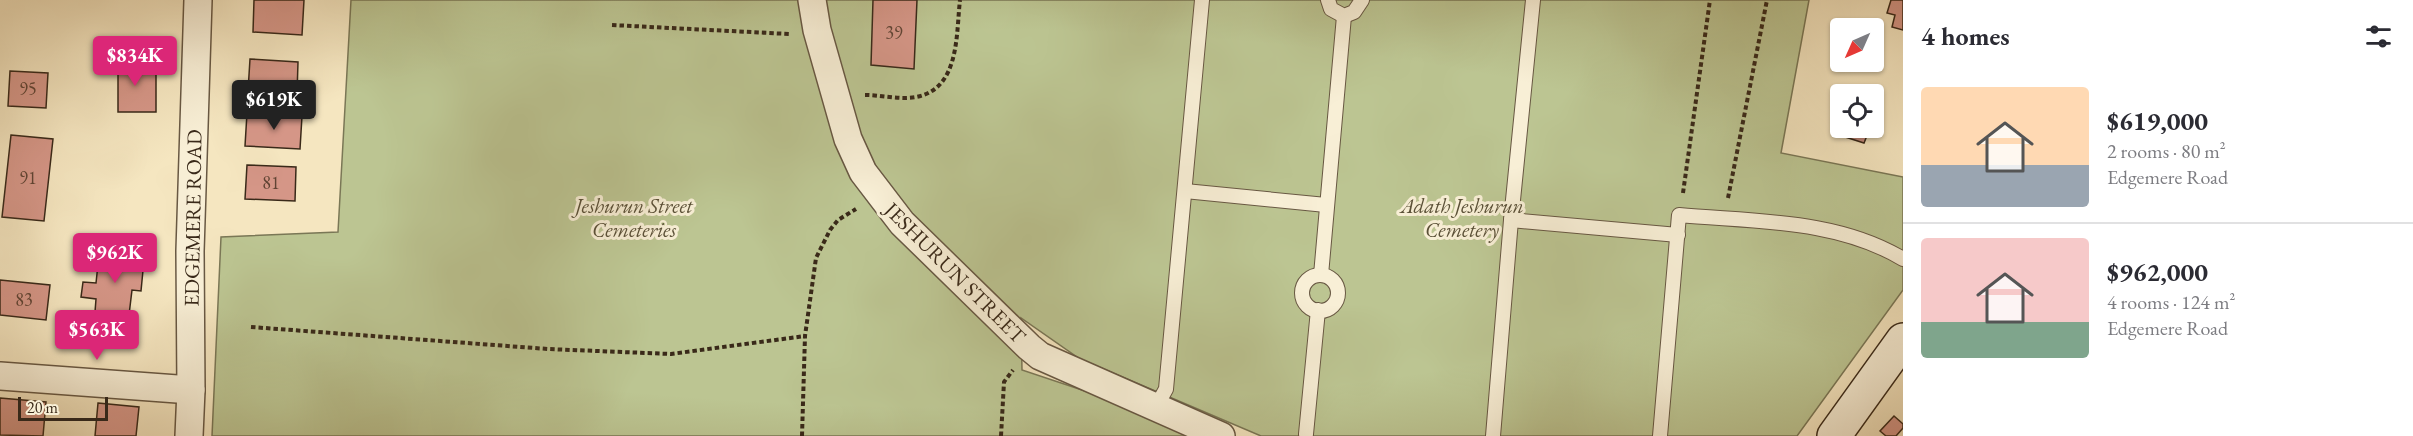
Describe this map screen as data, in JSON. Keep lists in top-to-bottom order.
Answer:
{
  "streets": {
    "street": ["EDGEMERE ROAD", "JESHURUN STREET"]
  },
  "parks": ["Jeshurun Street Cemeteries", "Adath Jeshurun Cemetery"],
  "house_numbers": [
    "39",
    "95",
    "91",
    "81",
    "83"
  ],
  "scale_bar": "20 m",
  "north": "bottom left",
  "page": {
    "heading": "4 homes",
    "price": [
      "$834K",
      "$619K",
      "$962K",
      "$563K"
    ],
    "list": [
      {
        "name": "$619,000",
        "note": "2 rooms · 80 m² · Edgemere Road"
      },
      {
        "name": "$962,000",
        "note": "4 rooms · 124 m² · Edgemere Road"
      }
    ],
    "scale": "20 m"
  }
}
